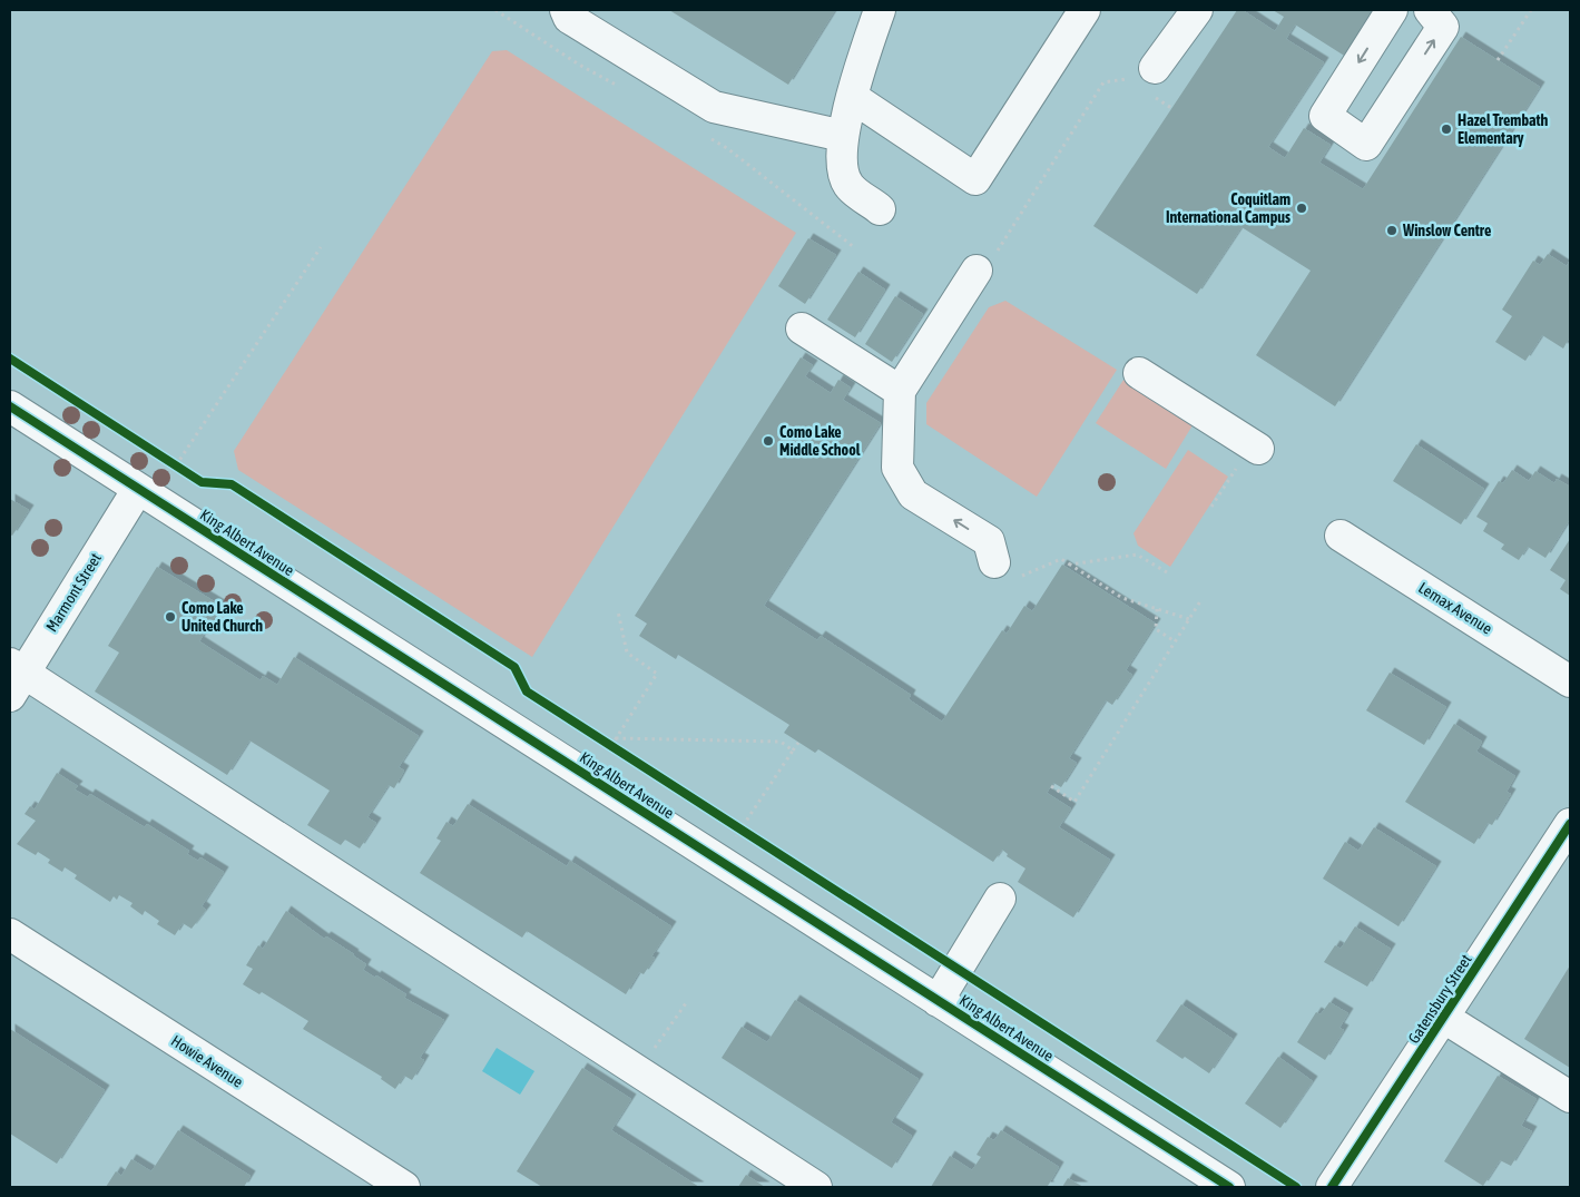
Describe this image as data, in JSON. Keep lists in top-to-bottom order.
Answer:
{
  "streets": {
    "street": [
      "King Albert Avenue",
      "Marmont Street",
      "Lemax Avenue",
      "Gatensbury Street",
      "Howie Avenue"
    ]
  },
  "crossings": [
    ["King Albert Avenue", "Marmont Street"]
  ],
  "places": [
    "Hazel Trembath Elementary",
    "Coquitlam International Campus",
    "Winslow Centre",
    "Como Lake Middle School",
    "Como Lake United Church"
  ]
}
